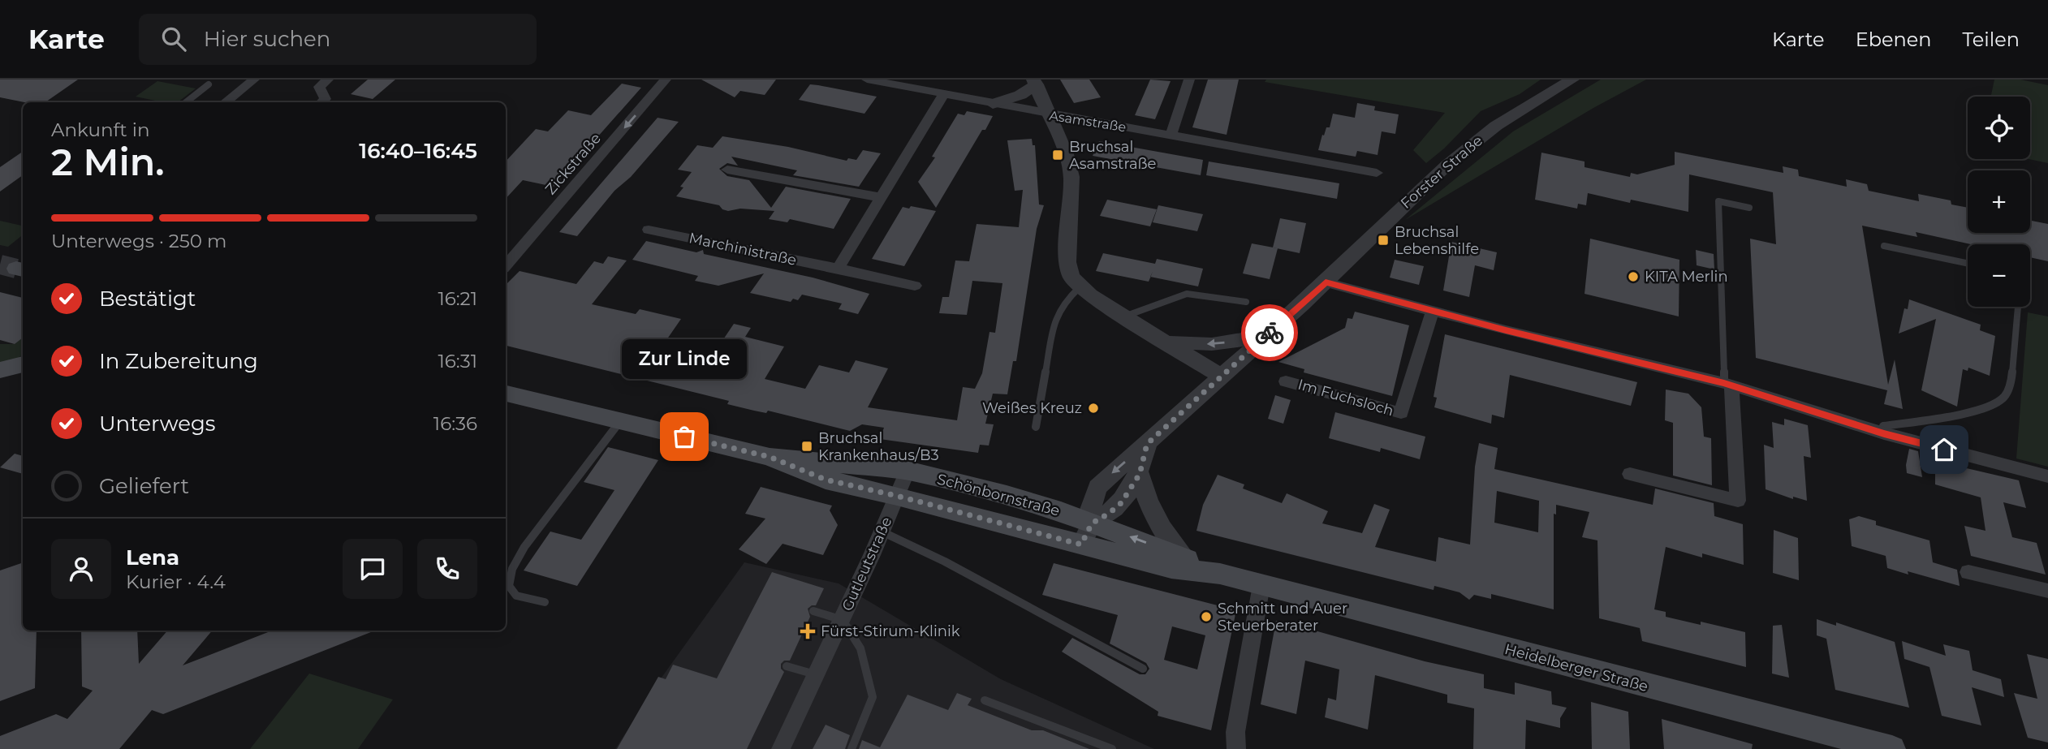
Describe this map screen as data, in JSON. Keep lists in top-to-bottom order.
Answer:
{
  "streets": {
    "main road": ["Schönbornstraße", "Heidelberger Straße"],
    "street": [
      "Asamstraße",
      "Zickstraße",
      "Forster Straße",
      "Marchinistraße",
      "Im Fuchsloch",
      "Gutleutstraße"
    ]
  },
  "crossings": [
    ["Forster Straße", "Schönbornstraße"],
    ["Schönbornstraße", "Gutleutstraße"]
  ],
  "one_way": ["Zickstraße"],
  "places": {
    "transit": ["Bruchsal Asamstraße", "Bruchsal Lebenshilfe", "Bruchsal Krankenhaus/B3"],
    "other": [
      "KITA Merlin",
      "Weißes Kreuz",
      "Zur Linde",
      "Schmitt und Auer Steuerberater"
    ],
    "health": ["Fürst-Stirum-Klinik"]
  },
  "page": {
    "header": "Karte",
    "search": "Hier suchen",
    "nav": ["Karte", "Ebenen", "Teilen"],
    "map_buttons": ["+", "−"],
    "heading": ["2 Min.", "Ankunft in", "16:40–16:45"],
    "panel": ["Lena", "Kurier · 4.4"],
    "bar": "Unterwegs · 250 m",
    "list": [
      ["Bestätigt", "16:21"],
      ["In Zubereitung", "16:31"],
      ["Unterwegs", "16:36"],
      "Geliefert"
    ],
    "bubble": "Zur Linde"
  }
}
